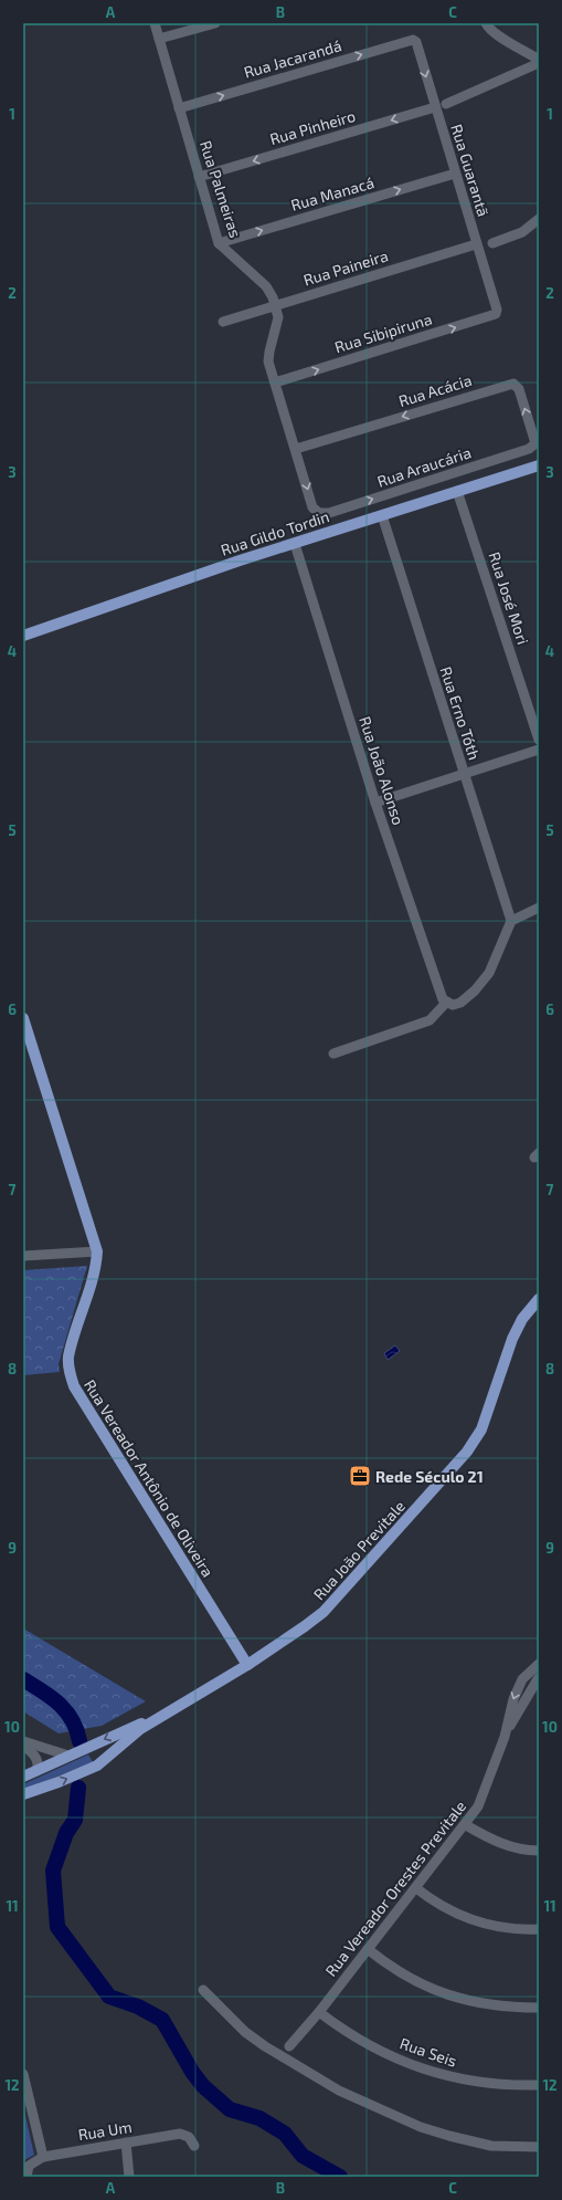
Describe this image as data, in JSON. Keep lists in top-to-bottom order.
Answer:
{
  "streets": {
    "main road": ["Rua Gildo Tordin", "Rua Vereador Antônio de Oliveira", "Rua João Previtale"],
    "street": [
      "Rua Jacarandá",
      "Rua Pinheiro",
      "Rua Guarantã",
      "Rua Palmeiras",
      "Rua Manacá",
      "Rua Paineira",
      "Rua Sibipiruna",
      "Rua Acácia",
      "Rua Araucária",
      "Rua José Mori",
      "Rua Erno Tóth",
      "Rua João Alonso",
      "Rua Vereador Orestes Previtale",
      "Rua Seis",
      "Rua Um"
    ]
  },
  "crossings": [
    ["Rua Jacarandá", "Rua Guarantã"],
    ["Rua Jacarandá", "Rua Palmeiras"],
    ["Rua Pinheiro", "Rua Guarantã"],
    ["Rua Pinheiro", "Rua Palmeiras"],
    ["Rua Guarantã", "Rua Manacá"],
    ["Rua Guarantã", "Rua Paineira"],
    ["Rua Guarantã", "Rua Sibipiruna"],
    ["Rua Palmeiras", "Rua Manacá"],
    ["Rua Palmeiras", "Rua Paineira"],
    ["Rua Palmeiras", "Rua Sibipiruna"],
    ["Rua Palmeiras", "Rua Acácia"],
    ["Rua Palmeiras", "Rua Araucária"],
    ["Rua Acácia", "Rua Araucária"],
    ["Rua Gildo Tordin", "Rua José Mori"],
    ["Rua Gildo Tordin", "Rua Erno Tóth"],
    ["Rua Gildo Tordin", "Rua João Alonso"],
    ["Rua Vereador Antônio de Oliveira", "Rua João Previtale"],
    ["Rua Vereador Orestes Previtale", "Rua Seis"]
  ],
  "one_way": [
    "Rua Jacarandá",
    "Rua Pinheiro",
    "Rua Manacá",
    "Rua Sibipiruna",
    "Rua Araucária"
  ],
  "places": {
    "office": ["Rede Século 21"]
  },
  "grid": {
    "columns": ["A", "B", "C"],
    "rows": [
      "1",
      "2",
      "3",
      "4",
      "5",
      "6",
      "7",
      "8",
      "9",
      "10",
      "11",
      "12"
    ]
  }
}
